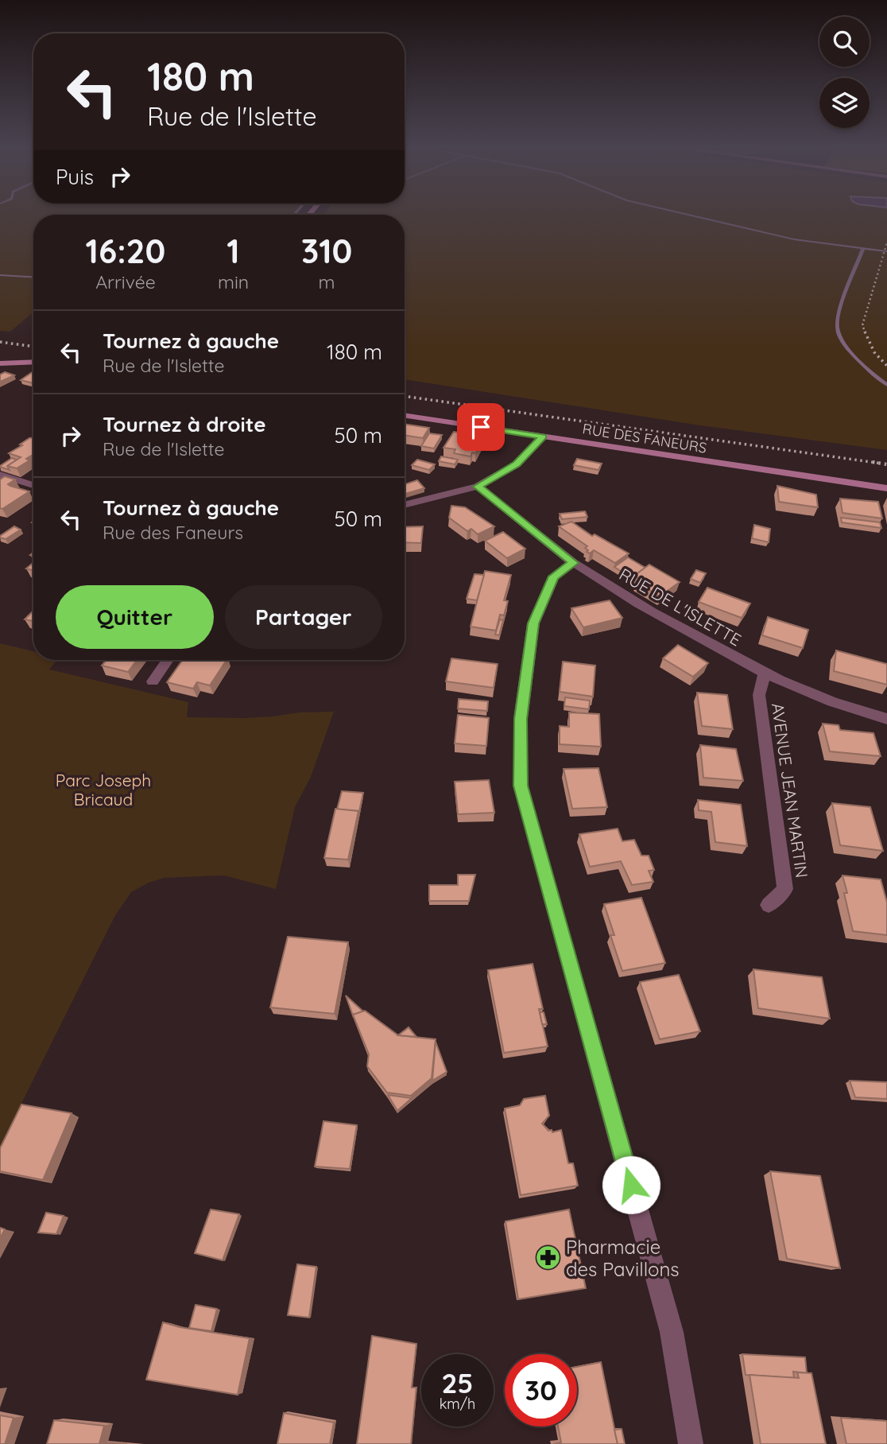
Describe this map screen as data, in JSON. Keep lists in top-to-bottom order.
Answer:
{
  "streets": {
    "street": ["RUE DES FANEURS", "RUE DE L'ISLETTE", "AVENUE JEAN MARTIN"]
  },
  "crossings": [
    ["RUE DE L'ISLETTE", "AVENUE JEAN MARTIN"]
  ],
  "parks": ["Parc Joseph Bricaud"],
  "places": {
    "pharmacy": ["Pharmacie des Pavillons"]
  },
  "page": {
    "turn": ["180 m", "Rue de l'Islette"],
    "then": "Puis",
    "eta": [
      "16:20",
      "Arrivée",
      "1",
      "min",
      "310",
      "m"
    ],
    "list": [
      {
        "name": "Tournez à gauche",
        "note": "Rue de l'Islette",
        "value": "180 m"
      },
      {
        "name": "Tournez à droite",
        "note": "Rue de l'Islette",
        "value": "50 m"
      },
      {
        "name": "Tournez à gauche",
        "note": "Rue des Faneurs",
        "value": "50 m"
      }
    ],
    "buttons": ["Quitter", "Partager"],
    "speed": "25 km/h",
    "limit": "30"
  }
}
